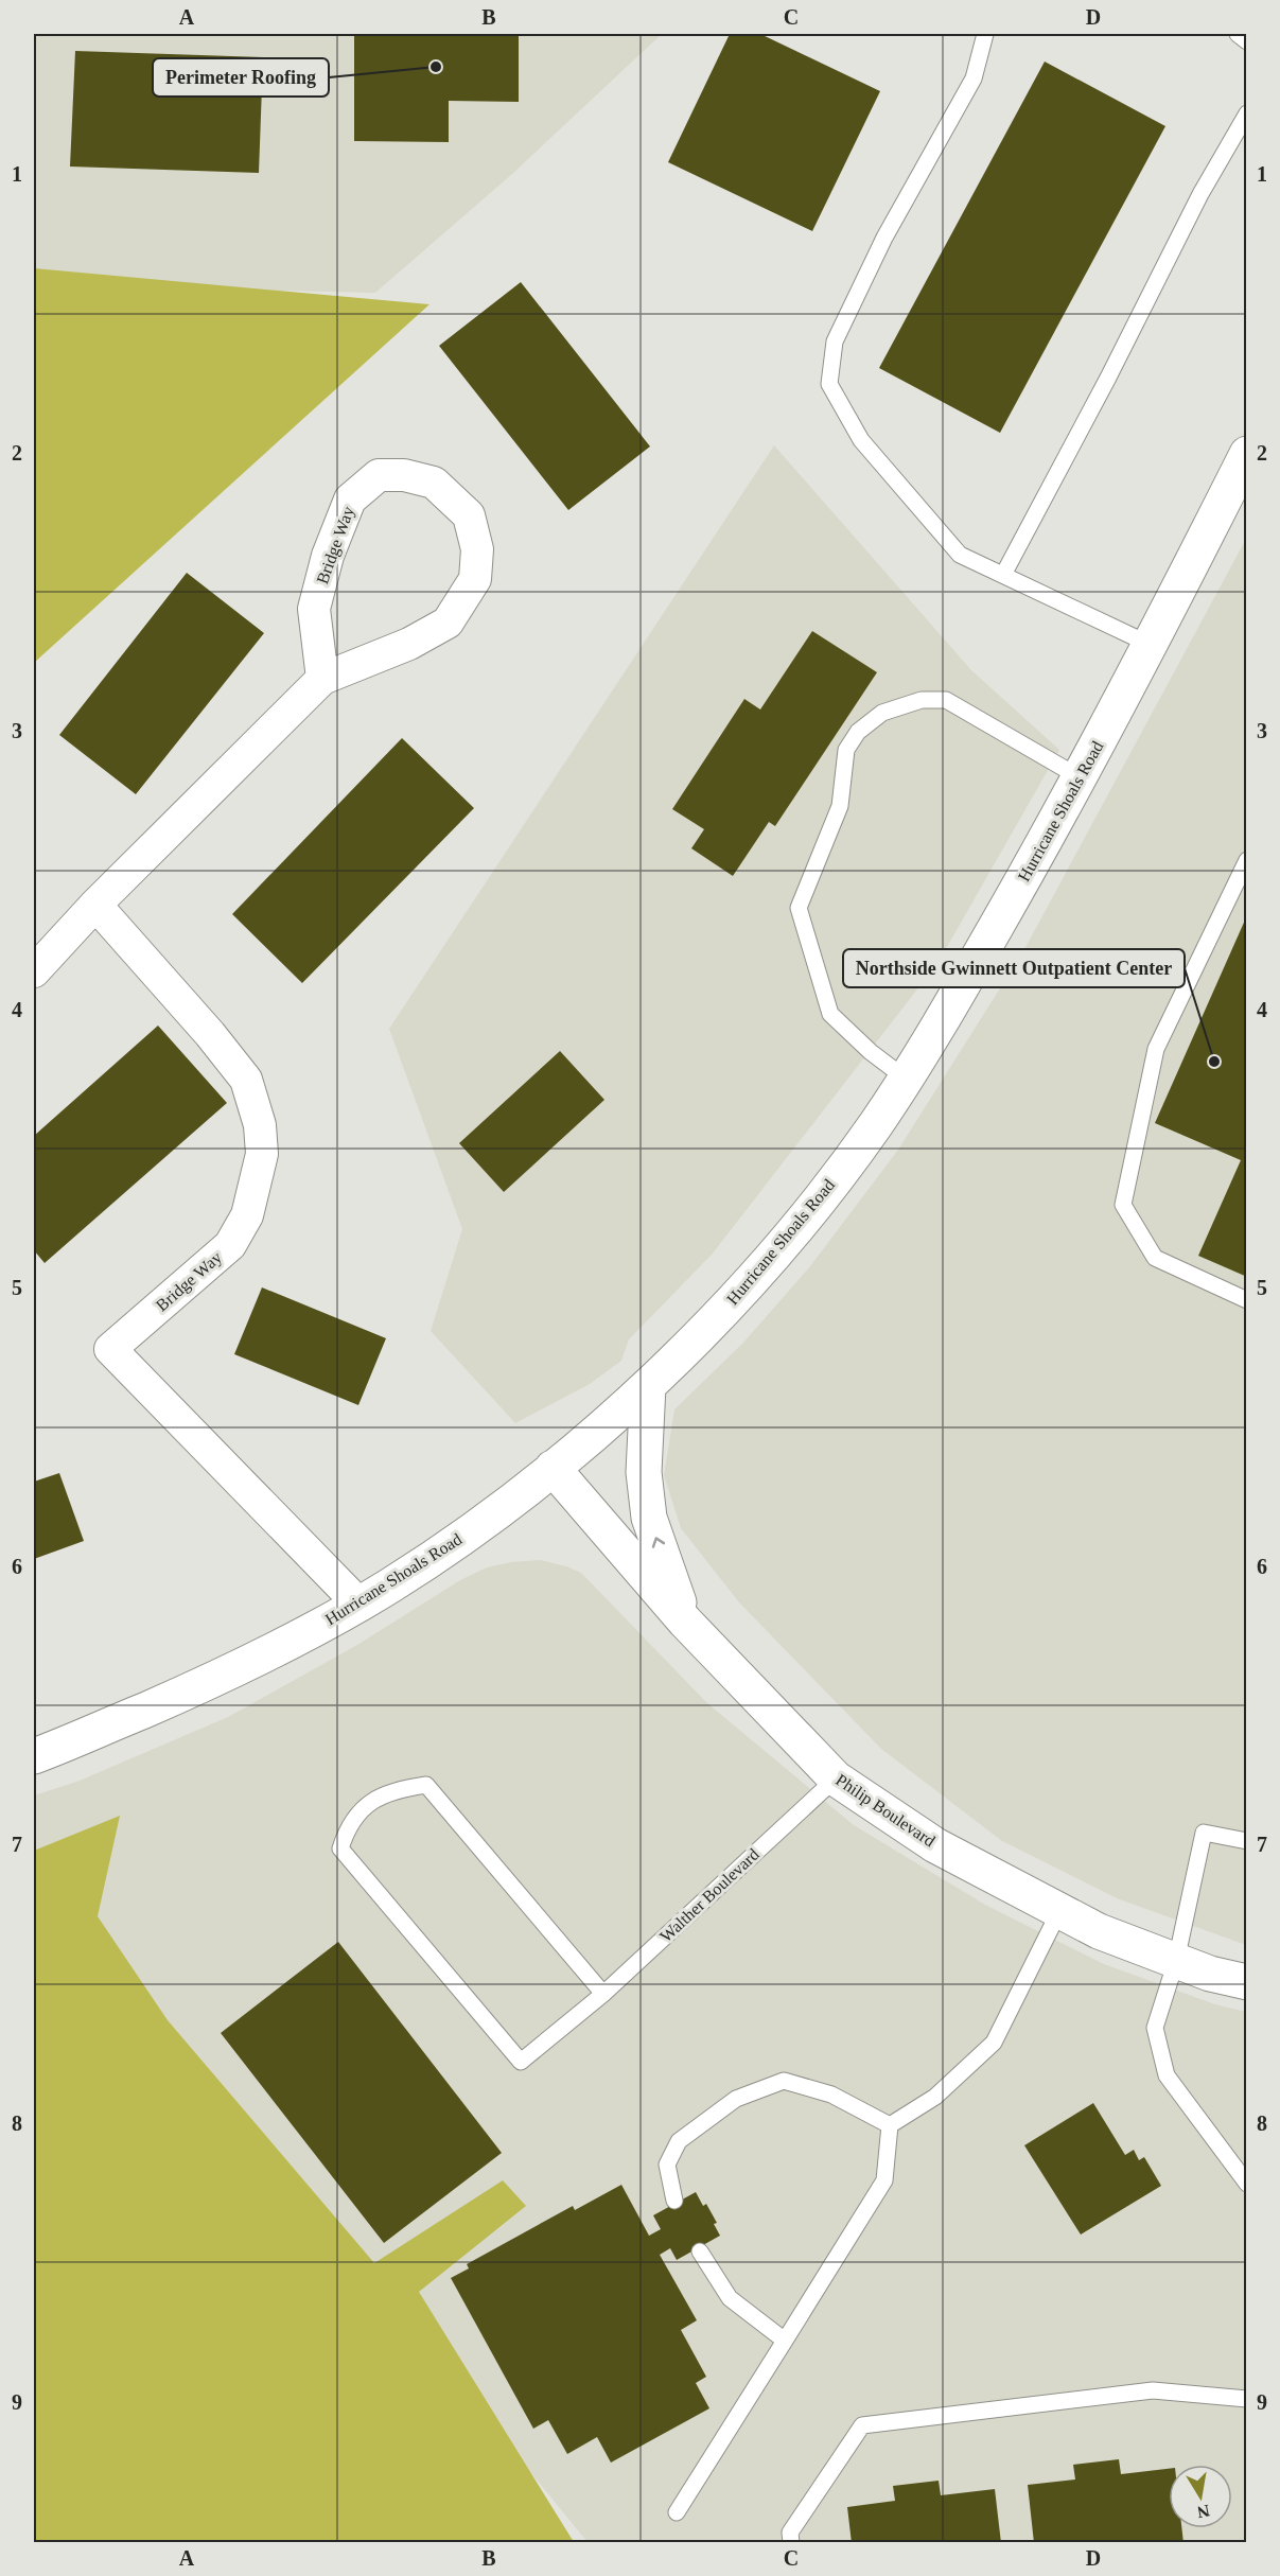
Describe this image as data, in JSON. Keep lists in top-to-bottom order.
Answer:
{
  "streets": {
    "street": ["Bridge Way", "Hurricane Shoals Road", "Philip Boulevard"],
    "lane": ["Walther Boulevard"]
  },
  "crossings": [
    ["Bridge Way", "Hurricane Shoals Road"],
    ["Hurricane Shoals Road", "Philip Boulevard"],
    ["Philip Boulevard", "Walther Boulevard"]
  ],
  "places": ["Perimeter Roofing", "Northside Gwinnett Outpatient Center"],
  "north": "bottom",
  "grid": {
    "columns": [
      "A",
      "B",
      "C",
      "D"
    ],
    "rows": [
      "1",
      "2",
      "3",
      "4",
      "5",
      "6",
      "7",
      "8",
      "9"
    ]
  }
}
